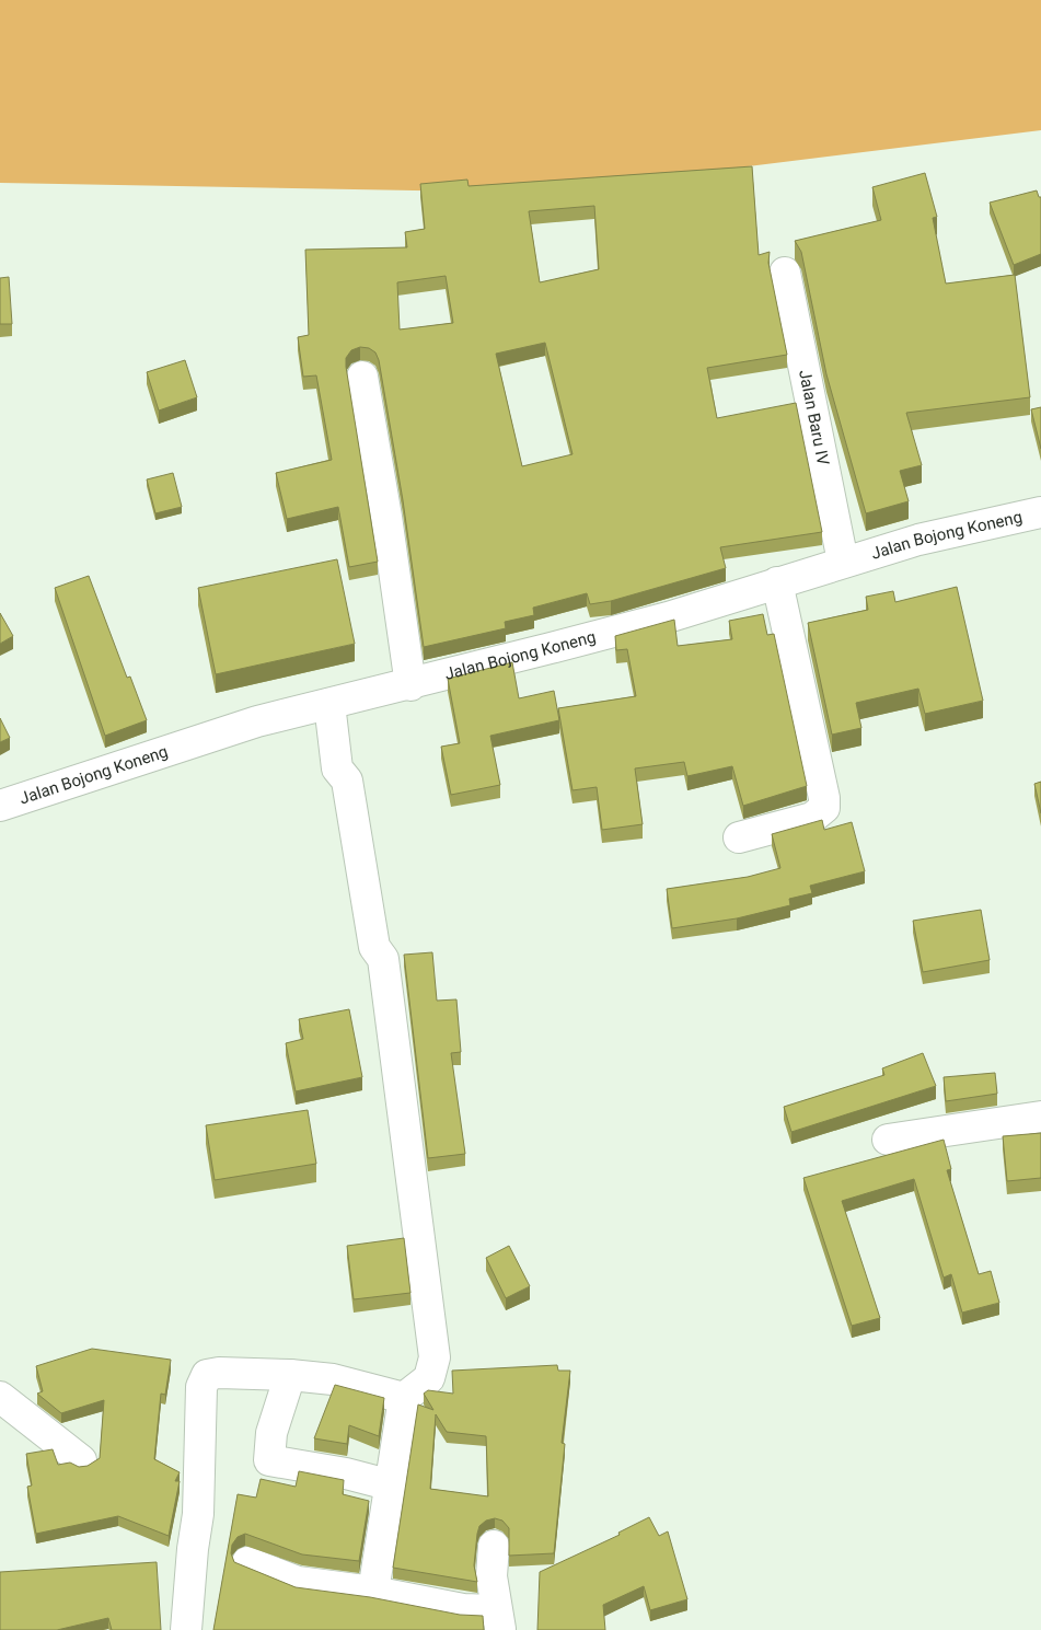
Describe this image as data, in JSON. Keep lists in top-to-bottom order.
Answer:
{
  "streets": {
    "street": ["Jalan Baru IV", "Jalan Bojong Koneng"]
  },
  "crossings": [
    ["Jalan Baru IV", "Jalan Bojong Koneng"]
  ]
}
